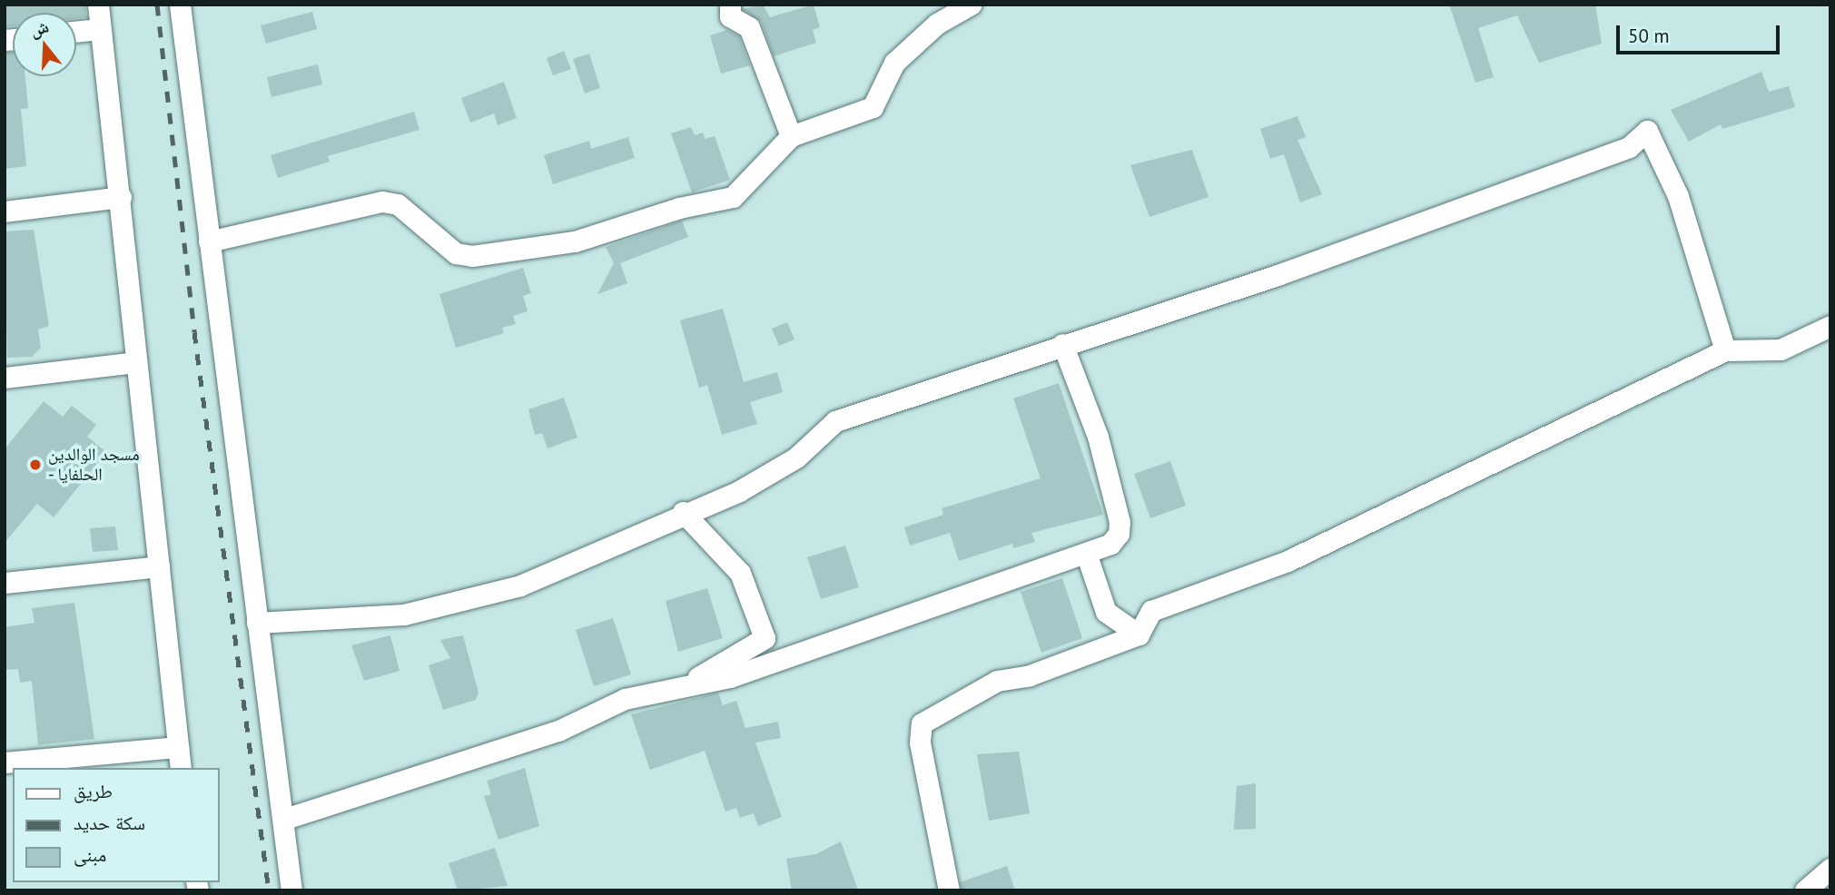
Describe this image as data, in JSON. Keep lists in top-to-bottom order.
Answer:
{
  "places": ["مسجد الوالدين - الحلفايا"],
  "legend": ["طريق", "سكة حديد", "مبنى"],
  "scale_bar": "50 m",
  "north": "top"
}
